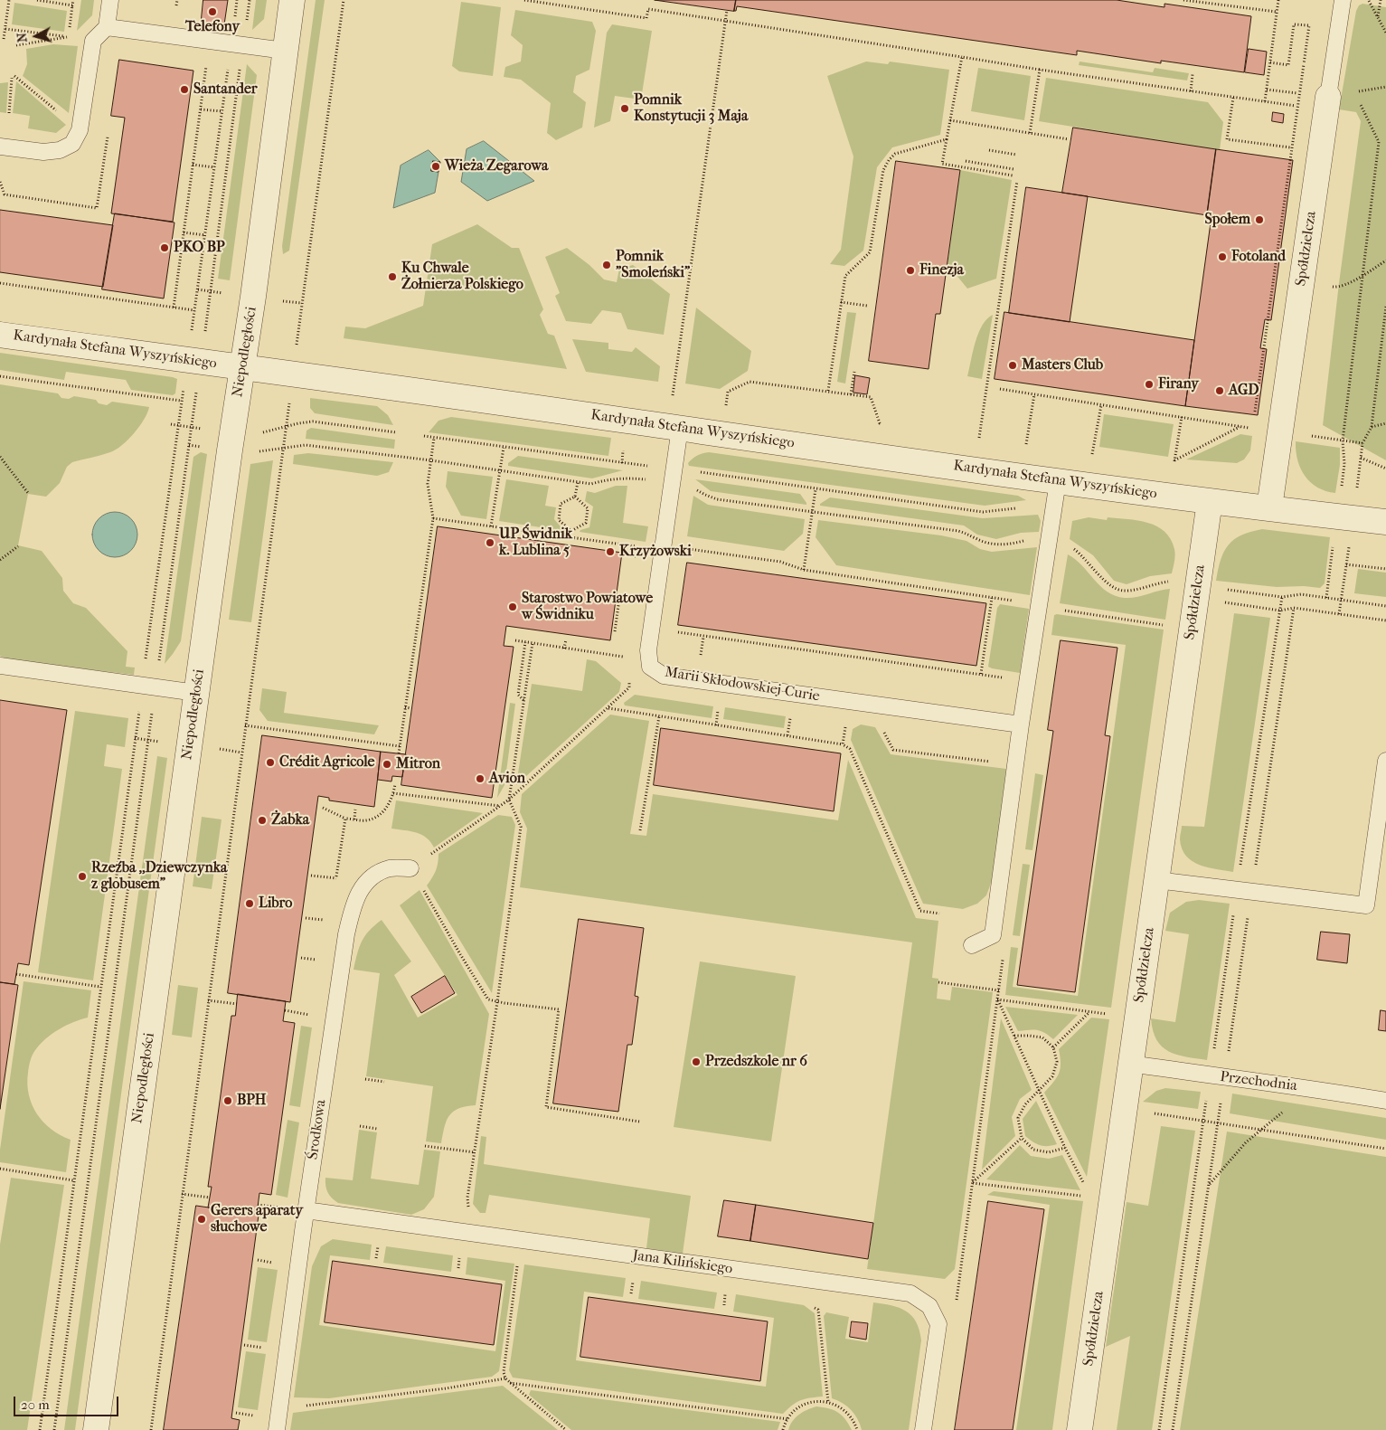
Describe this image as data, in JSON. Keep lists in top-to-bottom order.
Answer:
{
  "streets": {
    "street": ["Spółdzielcza", "Kardynała Stefana Wyszyńskiego", "Niepodległości"],
    "lane": [
      "Marii Skłodowskiej-Curie",
      "Przechodnia",
      "Środkowa",
      "Jana Kilińskiego"
    ]
  },
  "crossings": [
    ["Spółdzielcza", "Kardynała Stefana Wyszyńskiego"],
    ["Spółdzielcza", "Przechodnia"],
    ["Kardynała Stefana Wyszyńskiego", "Niepodległości"],
    ["Kardynała Stefana Wyszyńskiego", "Marii Skłodowskiej-Curie"],
    ["Środkowa", "Jana Kilińskiego"]
  ],
  "places": [
    "Telefony",
    "Santander",
    "Pomnik Konstytucji 3 Maja",
    "Wieża Zegarowa",
    "Społem",
    "PKO BP",
    "Fotoland",
    "Pomnik \"Smoleński\"",
    "Finezja",
    "Ku Chwale Żołnierza Polskiego",
    "Masters Club",
    "Firany",
    "AGD",
    "UP Świdnik k. Lublina 5",
    "Krzyżowski",
    "Starostwo Powiatowe w Świdniku",
    "Crédit Agricole",
    "Mitron",
    "Avion",
    "Żabka",
    "Rzeźba ,,Dziewczynka z globusem\"",
    "Libro",
    "Przedszkole nr 6",
    "BPH",
    "Gerers aparaty słuchowe"
  ],
  "scale_bar": "20 m",
  "north": "left"
}
